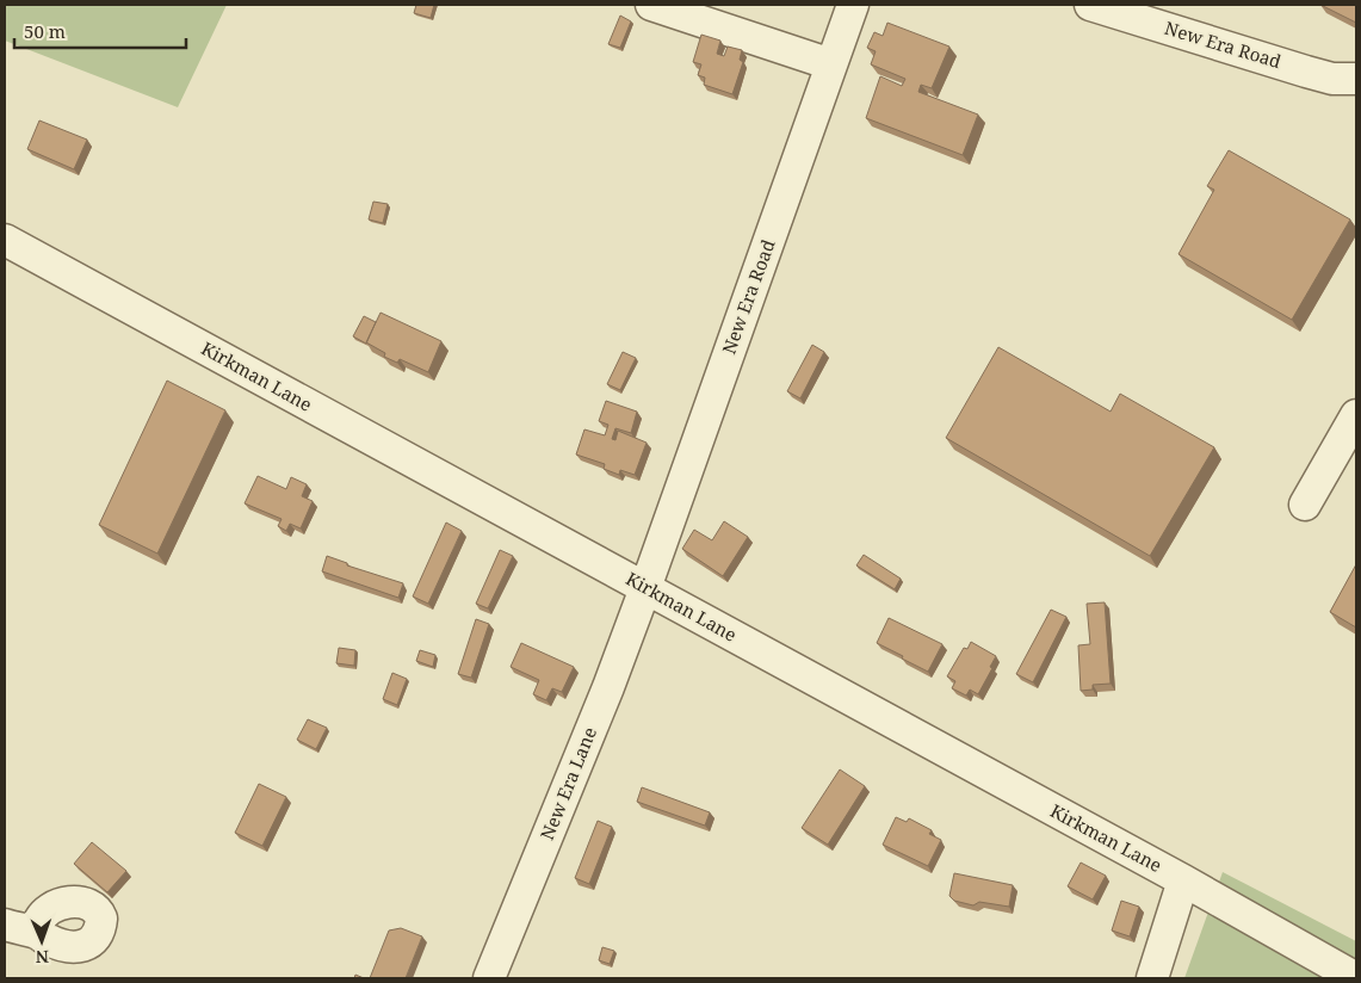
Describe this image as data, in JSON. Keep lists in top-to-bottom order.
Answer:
{
  "streets": {
    "street": ["New Era Road", "Kirkman Lane", "New Era Lane"]
  },
  "crossings": [
    ["New Era Road", "Kirkman Lane"],
    ["New Era Road", "New Era Lane"],
    ["Kirkman Lane", "New Era Lane"]
  ],
  "scale_bar": "50 m",
  "north": "bottom"
}
